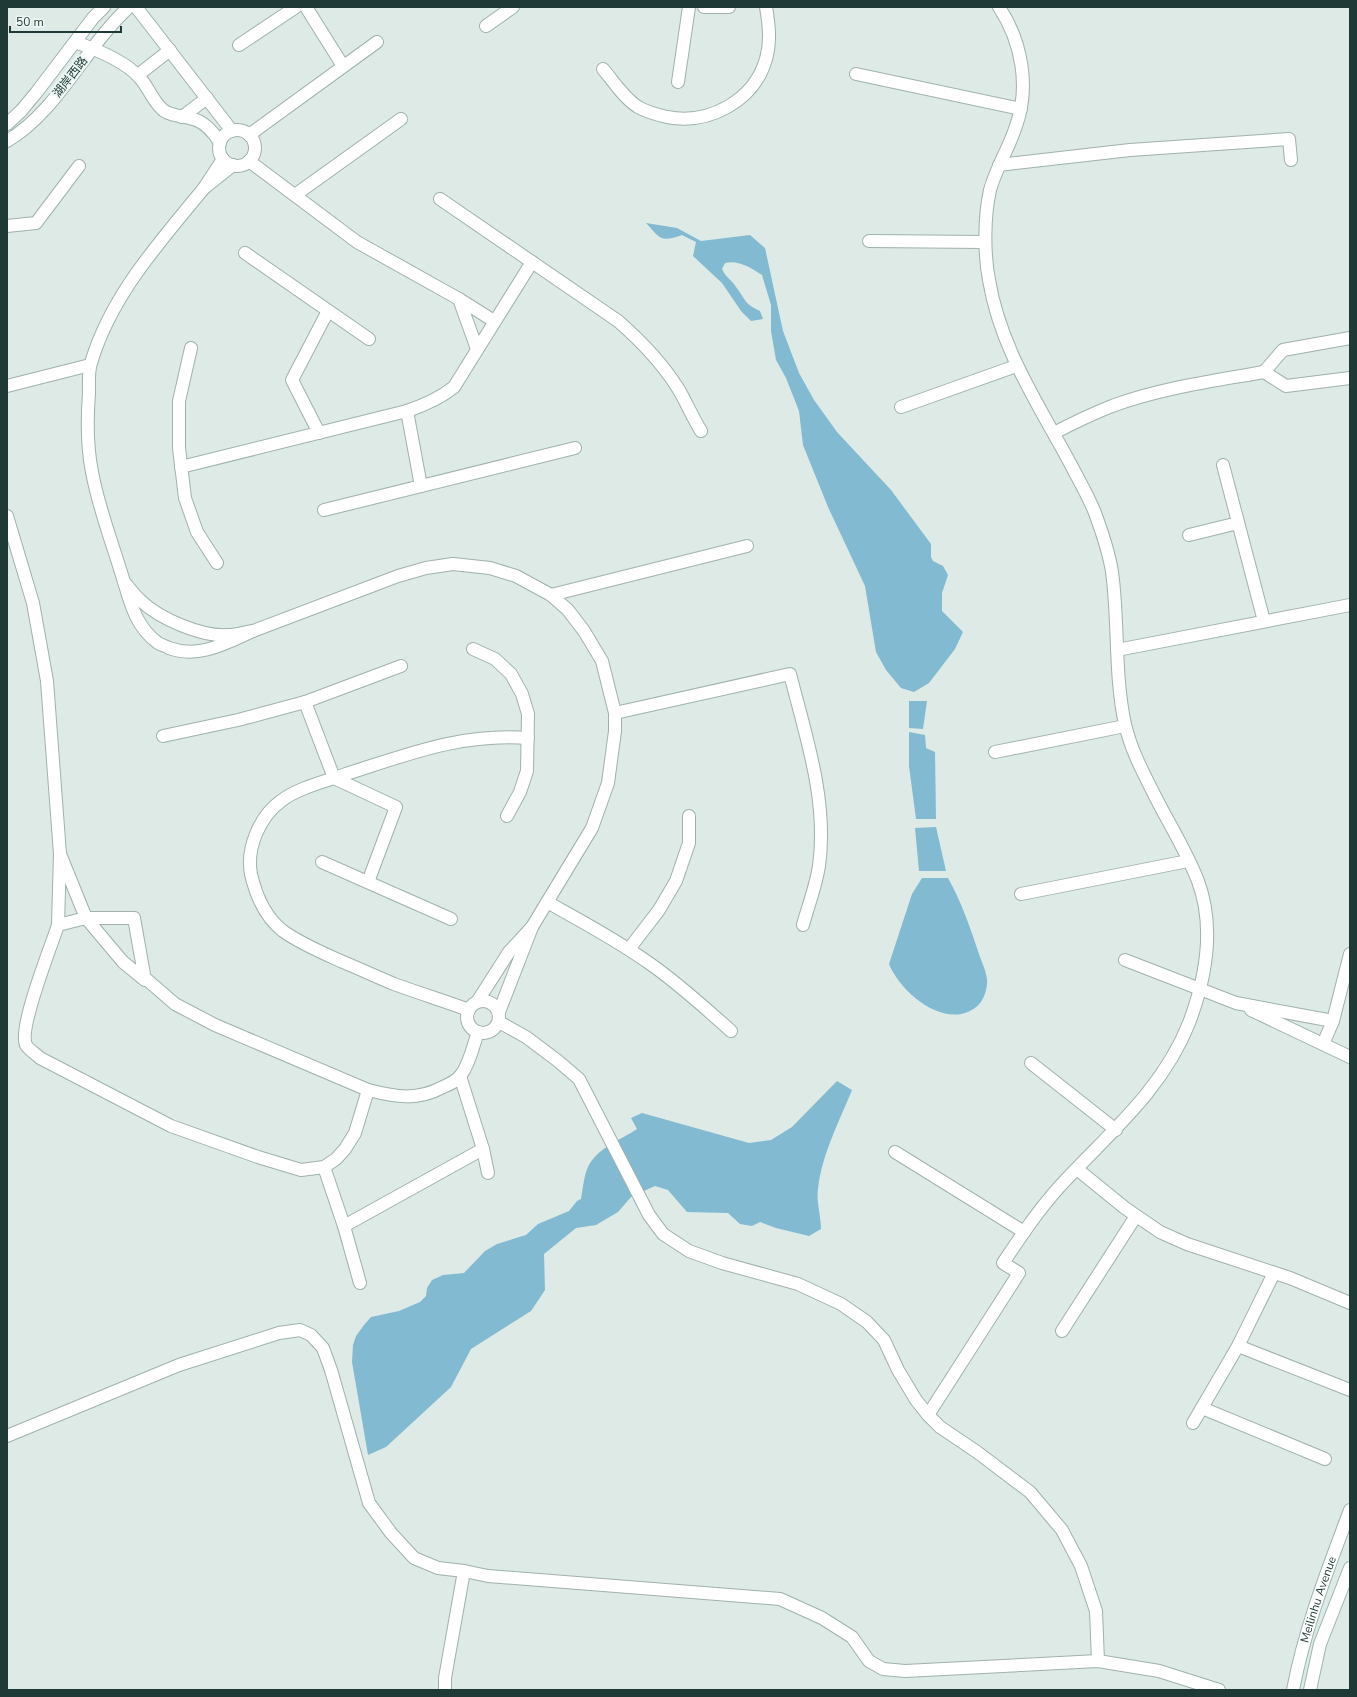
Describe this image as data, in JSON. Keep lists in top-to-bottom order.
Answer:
{
  "streets": {
    "street": ["湖岸西路", "Meilinhu Avenue"]
  },
  "scale_bar": "50 m"
}
